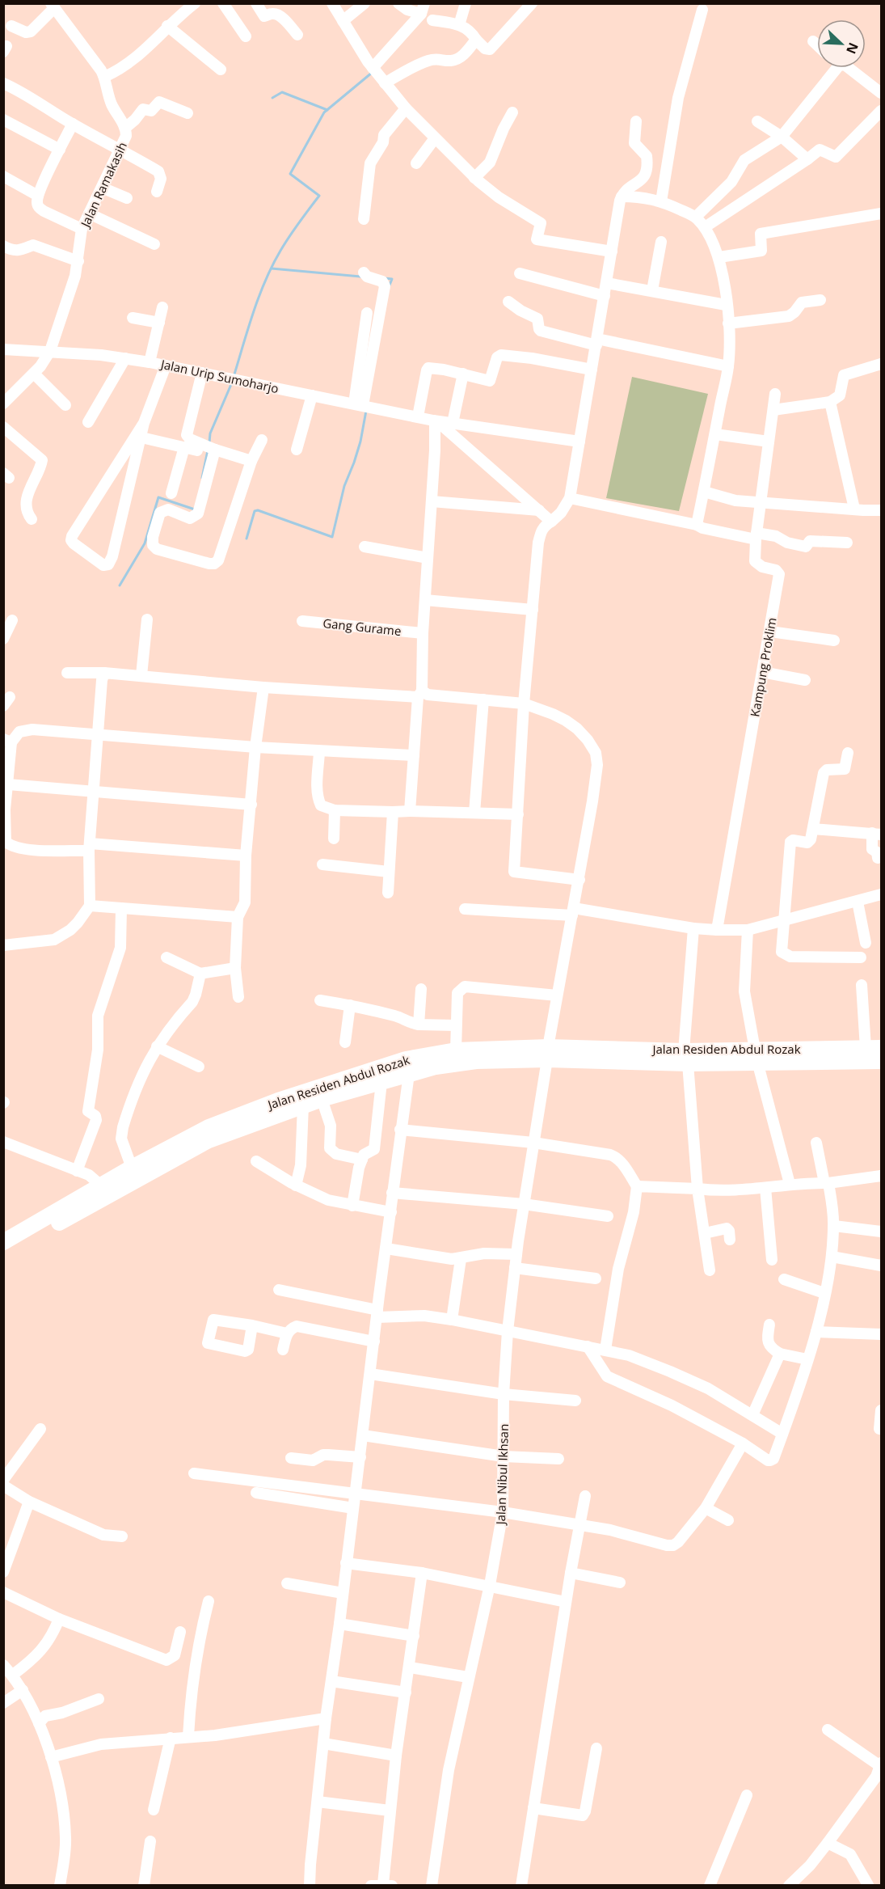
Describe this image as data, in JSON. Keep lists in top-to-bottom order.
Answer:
{
  "streets": {
    "highway": ["Jalan Residen Abdul Rozak"],
    "street": [
      "Jalan Ramakasih",
      "Jalan Urip Sumoharjo",
      "Gang Gurame",
      "Kampung Proklim",
      "Jalan Nibul Ikhsan"
    ]
  },
  "crossings": [
    ["Jalan Ramakasih", "Jalan Urip Sumoharjo"],
    ["Jalan Residen Abdul Rozak", "Jalan Nibul Ikhsan"]
  ],
  "north": "bottom right"
}
